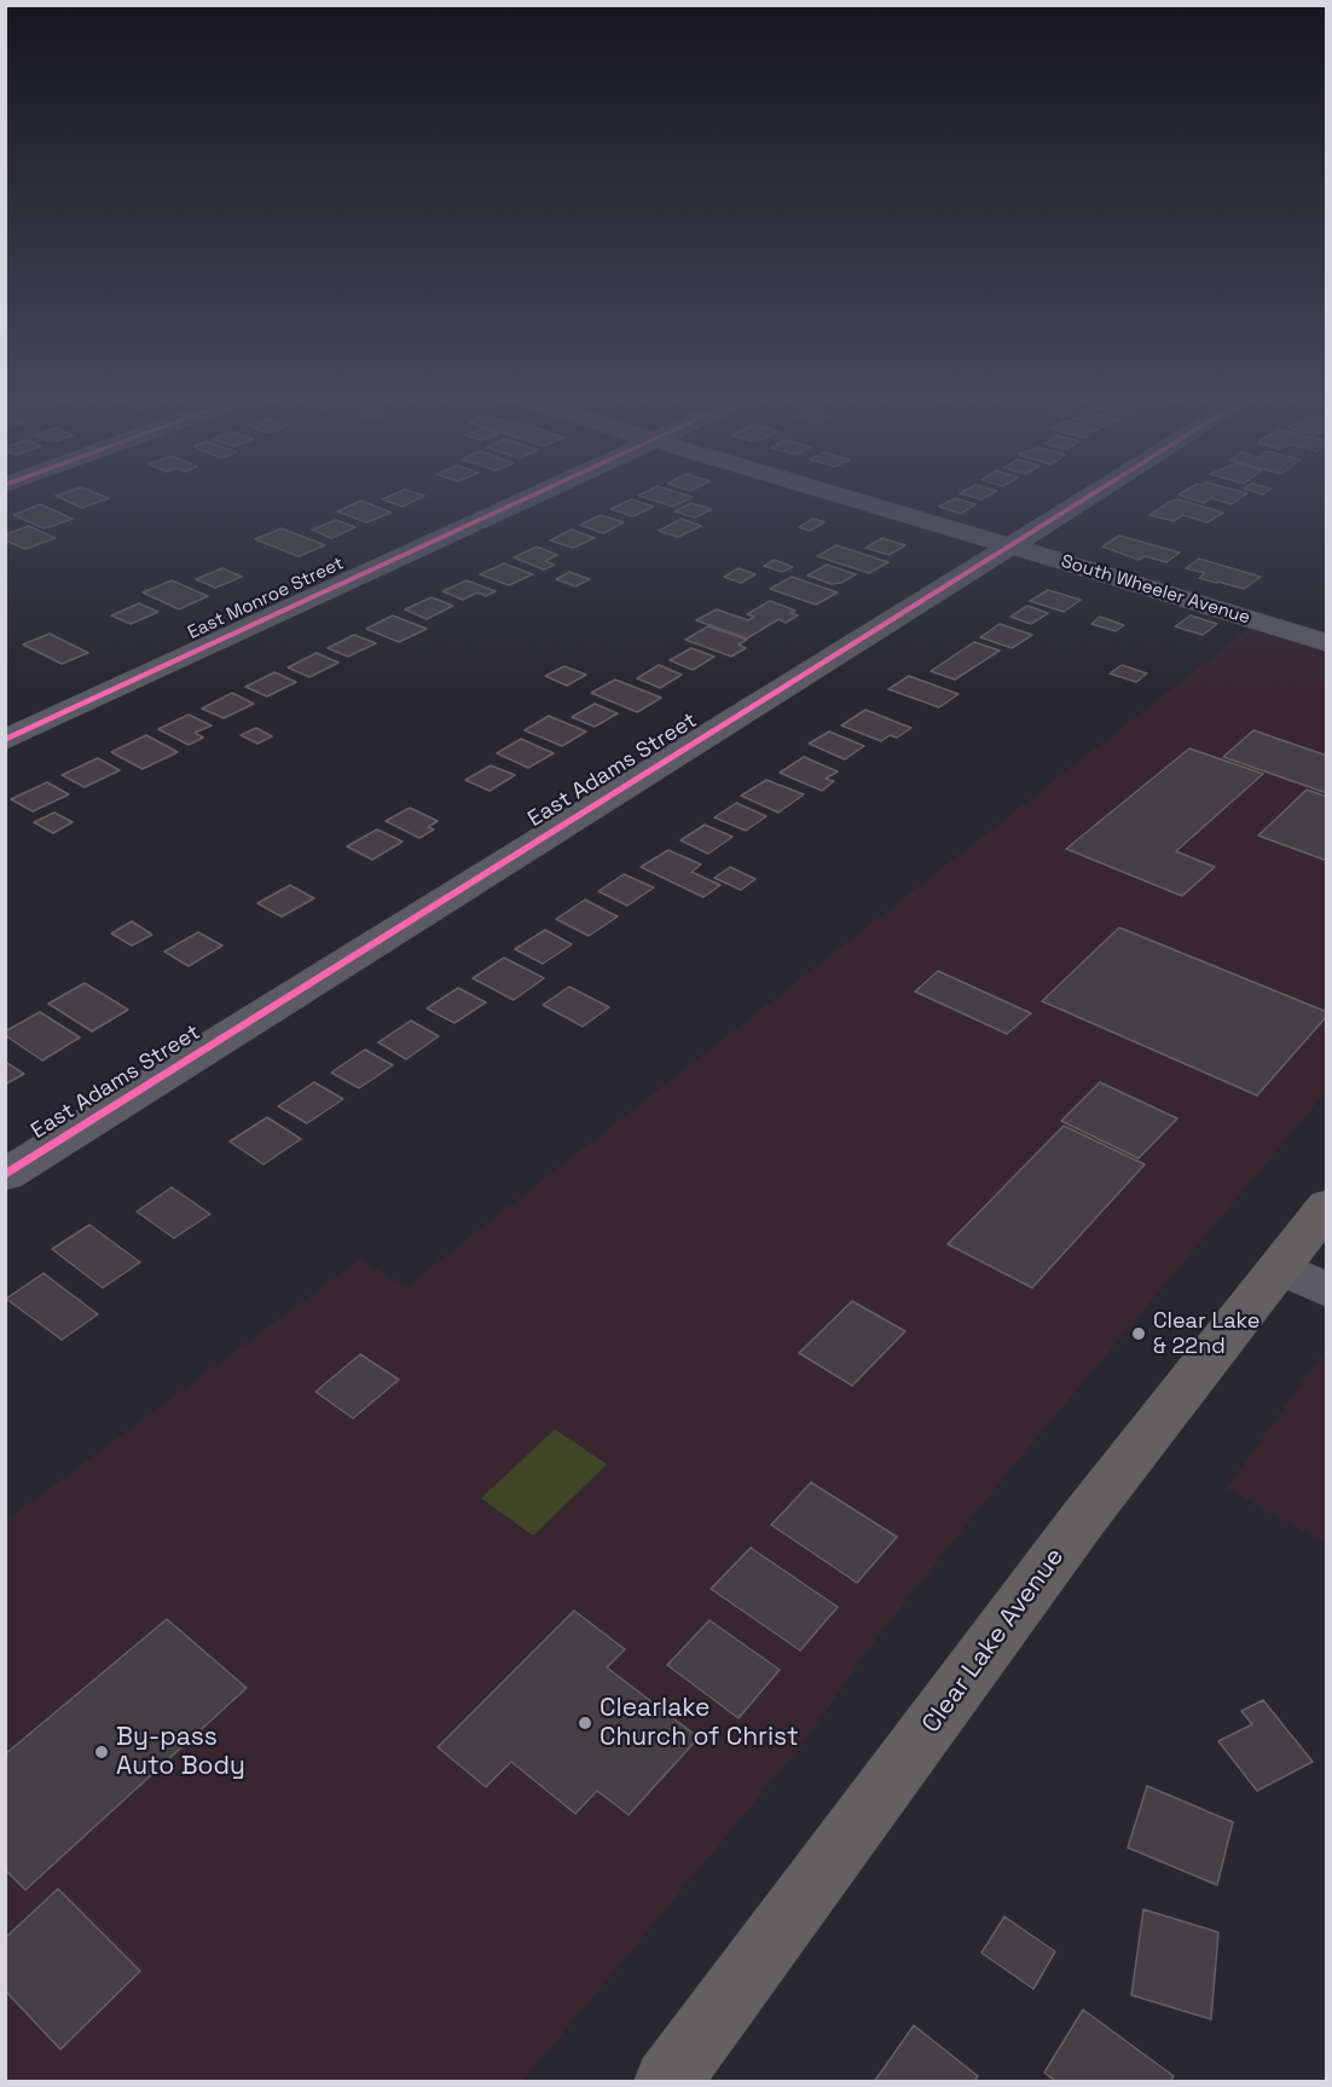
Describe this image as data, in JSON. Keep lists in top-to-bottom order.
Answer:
{
  "streets": {
    "main road": ["Clear Lake Avenue"],
    "street": ["South Wheeler Avenue", "East Monroe Street", "East Adams Street"]
  },
  "crossings": [
    ["South Wheeler Avenue", "East Adams Street"]
  ],
  "places": ["Clear Lake & 22nd", "Clearlake Church of Christ", "By-pass Auto Body"]
}
